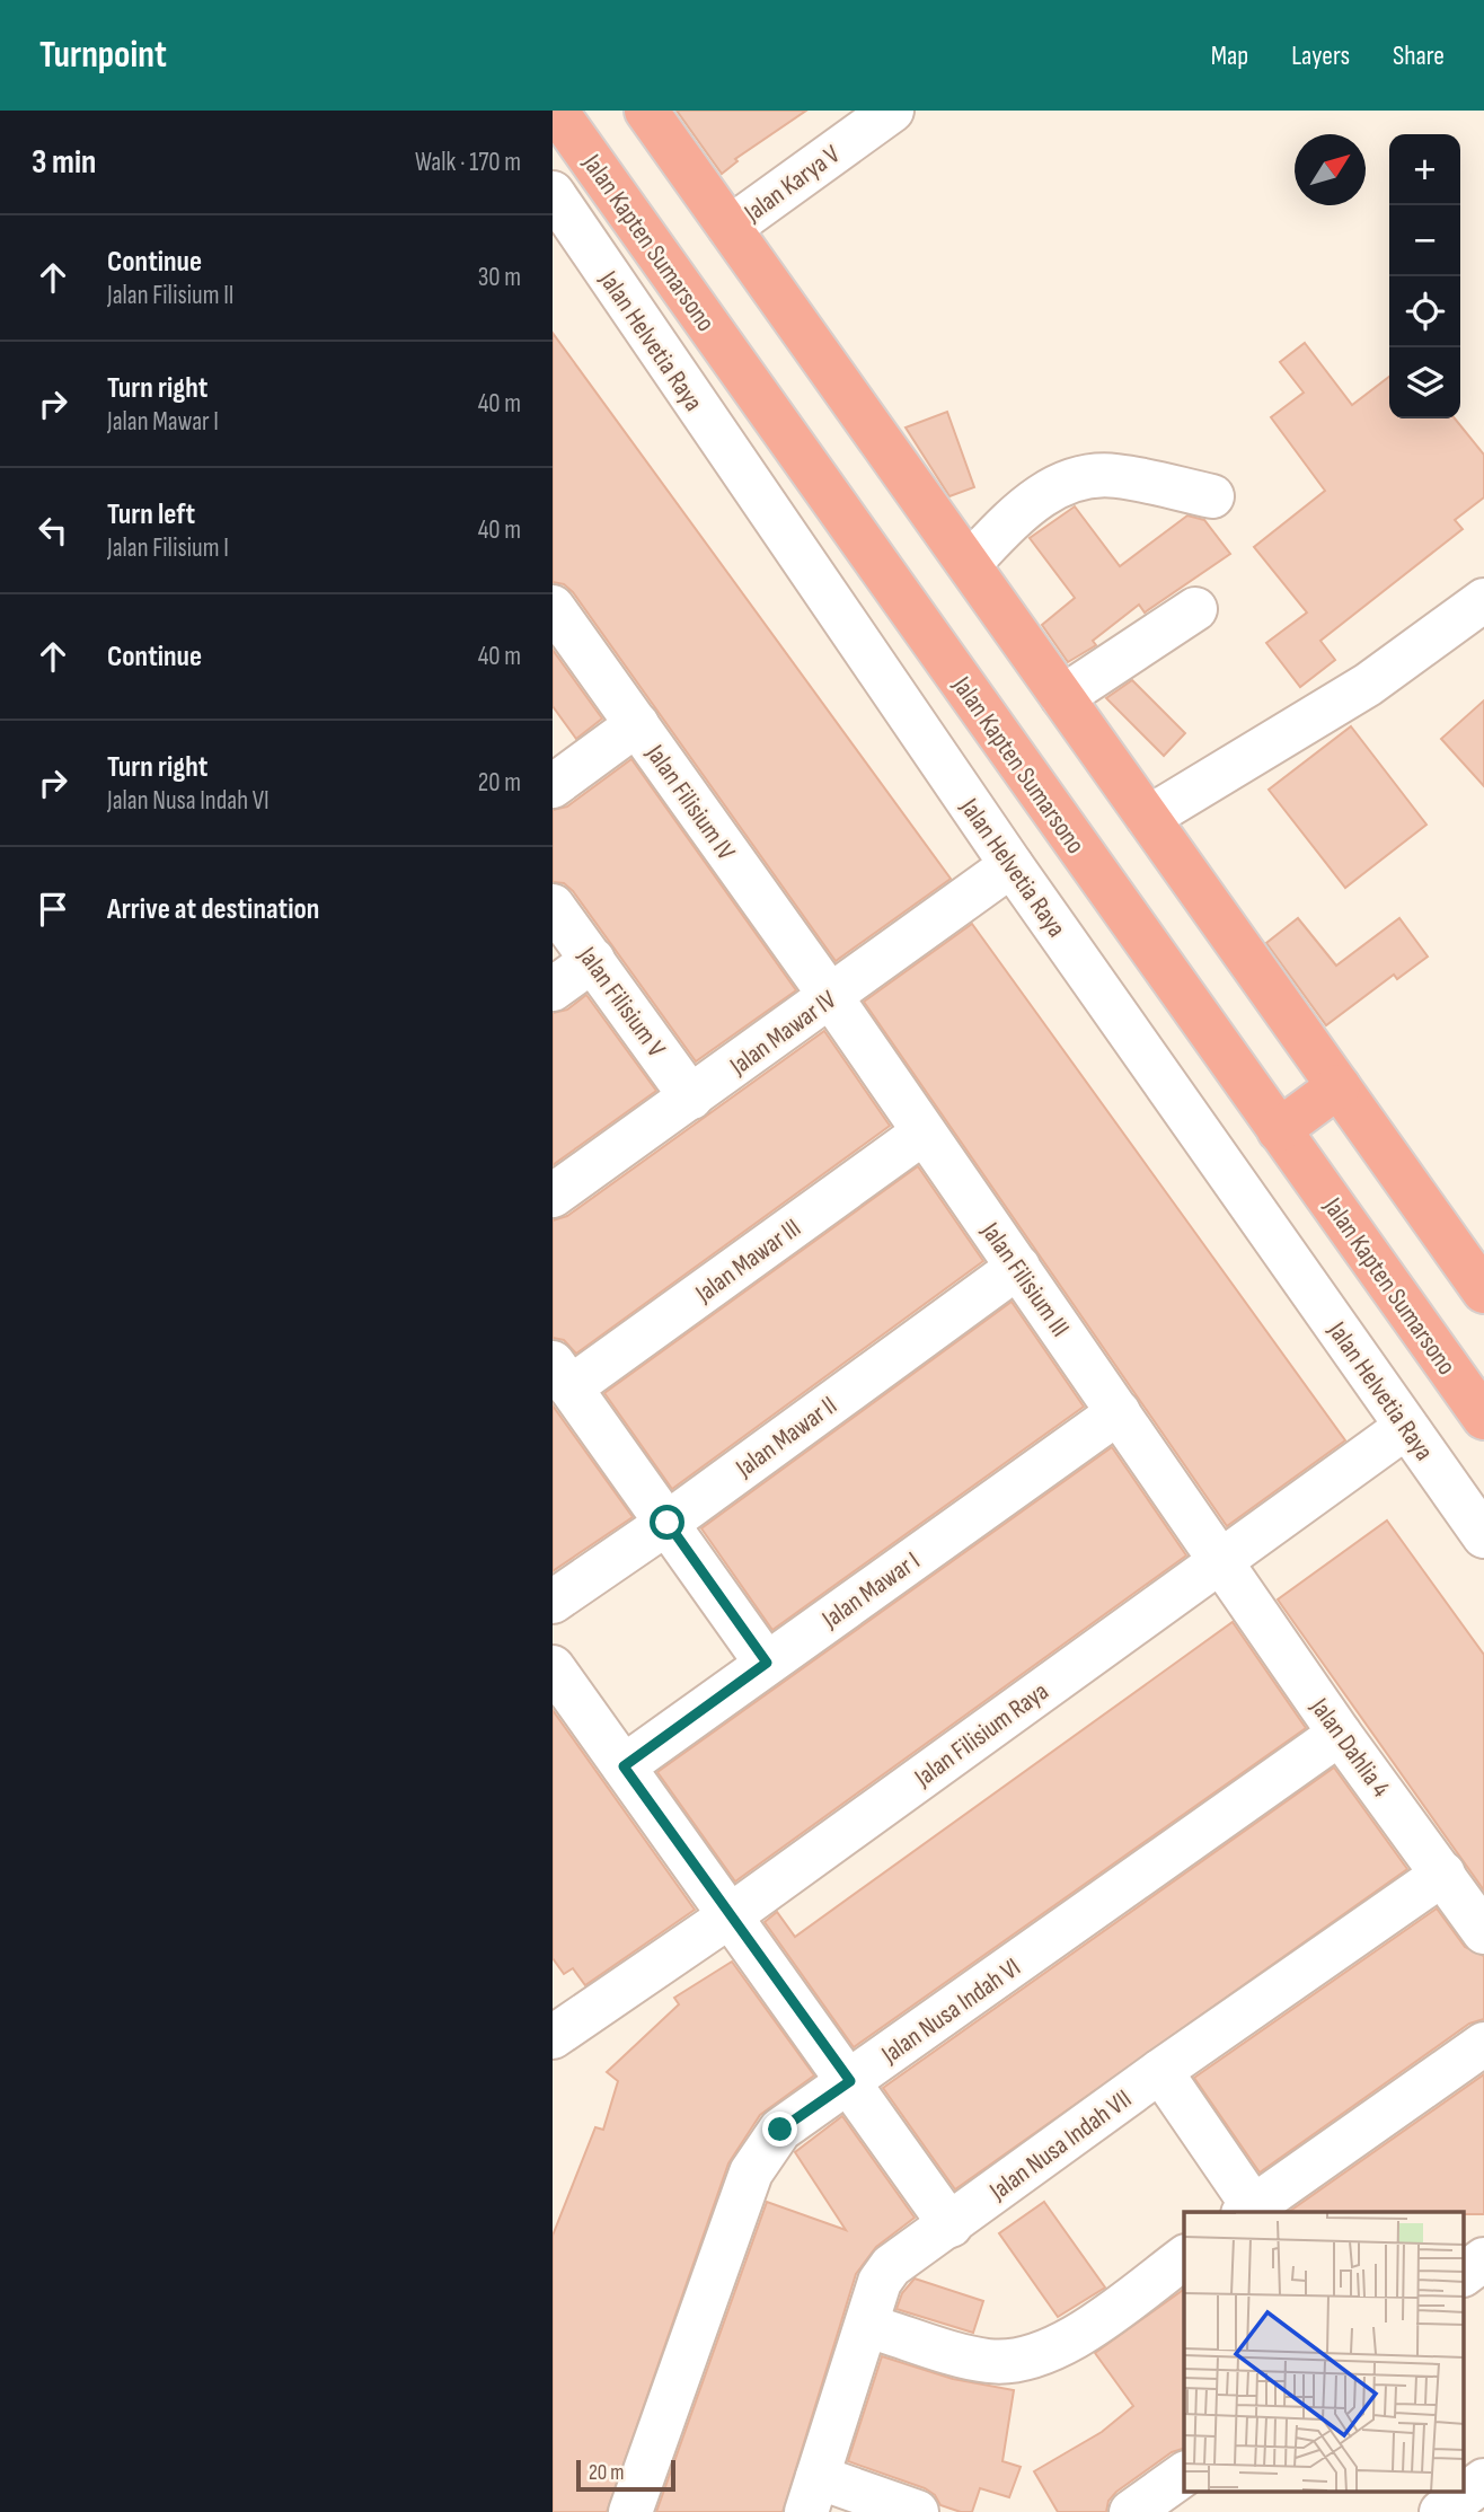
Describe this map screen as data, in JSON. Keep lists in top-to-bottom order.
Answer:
{
  "streets": {
    "highway": ["Jalan Kapten Sumarsono"],
    "street": [
      "Jalan Karya V",
      "Jalan Helvetia Raya",
      "Jalan Filisium IV",
      "Jalan Filisium V",
      "Jalan Mawar IV",
      "Jalan Mawar III",
      "Jalan Filisium III",
      "Jalan Mawar II",
      "Jalan Mawar I",
      "Jalan Filisium Raya",
      "Jalan Dahlia 4",
      "Jalan Nusa Indah VI",
      "Jalan Nusa Indah VII"
    ]
  },
  "crossings": [
    ["Jalan Helvetia Raya", "Jalan Mawar IV"],
    ["Jalan Helvetia Raya", "Jalan Filisium Raya"],
    ["Jalan Filisium IV", "Jalan Mawar IV"],
    ["Jalan Filisium IV", "Jalan Filisium III"],
    ["Jalan Filisium V", "Jalan Mawar IV"],
    ["Jalan Mawar IV", "Jalan Filisium III"],
    ["Jalan Mawar III", "Jalan Filisium III"],
    ["Jalan Filisium III", "Jalan Mawar II"],
    ["Jalan Filisium III", "Jalan Mawar I"],
    ["Jalan Filisium III", "Jalan Filisium Raya"],
    ["Jalan Filisium III", "Jalan Dahlia 4"],
    ["Jalan Filisium Raya", "Jalan Dahlia 4"],
    ["Jalan Dahlia 4", "Jalan Nusa Indah VI"],
    ["Jalan Dahlia 4", "Jalan Nusa Indah VII"]
  ],
  "scale_bar": "20 m",
  "north": "top right",
  "page": {
    "header": "Turnpoint",
    "nav": ["Map", "Layers", "Share"],
    "heading": ["3 min", "Walk · 170 m"],
    "map_buttons": ["+", "−"],
    "list": [
      ["Continue", "Jalan Filisium II", "30 m"],
      ["Turn right", "Jalan Mawar I", "40 m"],
      ["Turn left", "Jalan Filisium I", "40 m"],
      ["Continue", "40 m"],
      ["Turn right", "Jalan Nusa Indah VI", "20 m"],
      "Arrive at destination"
    ],
    "scale": "20 m"
  }
}
